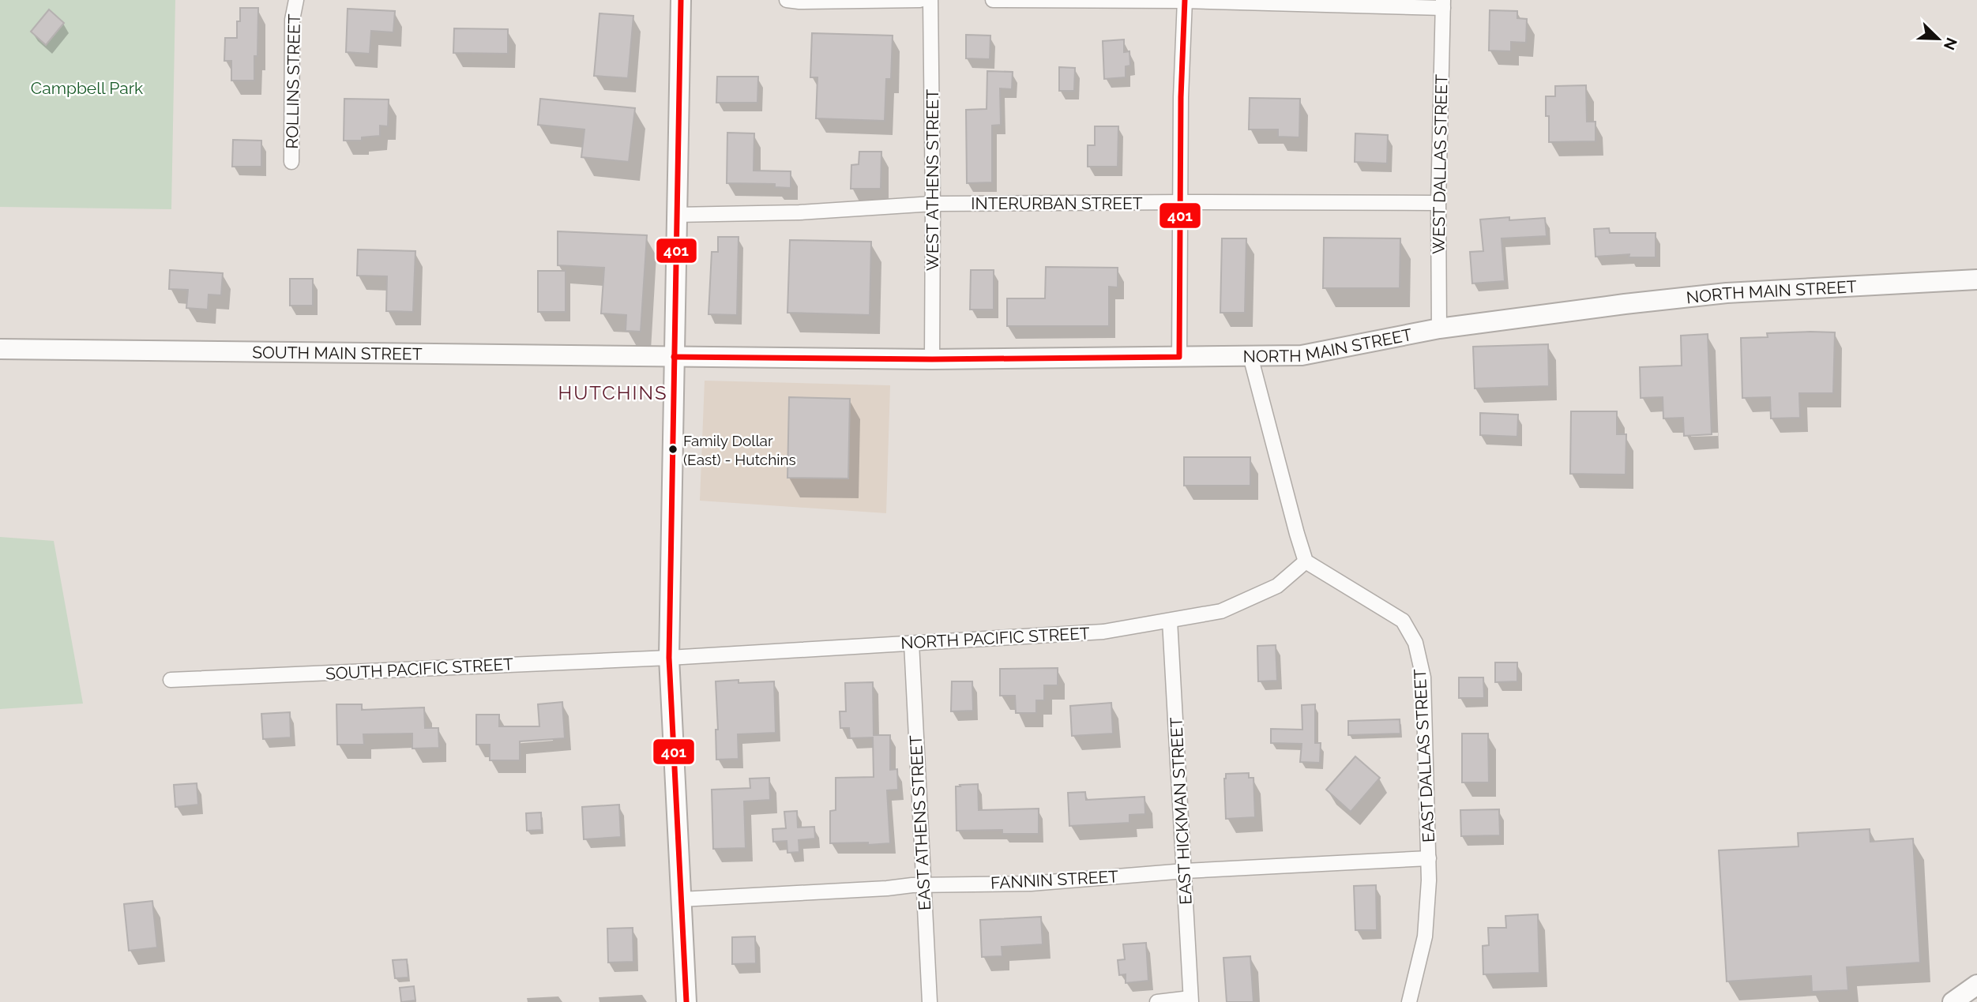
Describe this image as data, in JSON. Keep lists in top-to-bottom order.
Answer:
{
  "streets": {
    "street": [
      "ROLLINS STREET",
      "WEST DALLAS STREET",
      "WEST ATHENS STREET",
      "INTERURBAN STREET",
      "NORTH MAIN STREET",
      "SOUTH MAIN STREET",
      "NORTH PACIFIC STREET",
      "SOUTH PACIFIC STREET",
      "EAST DALLAS STREET",
      "EAST HICKMAN STREET",
      "EAST ATHENS STREET",
      "FANNIN STREET"
    ]
  },
  "crossings": [
    ["WEST DALLAS STREET", "INTERURBAN STREET"],
    ["WEST DALLAS STREET", "NORTH MAIN STREET"],
    ["WEST ATHENS STREET", "INTERURBAN STREET"],
    ["WEST ATHENS STREET", "NORTH MAIN STREET"],
    ["NORTH MAIN STREET", "SOUTH MAIN STREET"],
    ["NORTH PACIFIC STREET", "SOUTH PACIFIC STREET"],
    ["NORTH PACIFIC STREET", "EAST DALLAS STREET"],
    ["NORTH PACIFIC STREET", "EAST HICKMAN STREET"],
    ["NORTH PACIFIC STREET", "EAST ATHENS STREET"],
    ["EAST DALLAS STREET", "FANNIN STREET"],
    ["EAST HICKMAN STREET", "FANNIN STREET"],
    ["EAST ATHENS STREET", "FANNIN STREET"]
  ],
  "districts": ["HUTCHINS"],
  "parks": ["Campbell Park"],
  "places": ["Family Dollar (East) - Hutchins"],
  "lines": ["transit line 401"],
  "north": "bottom right"
}
